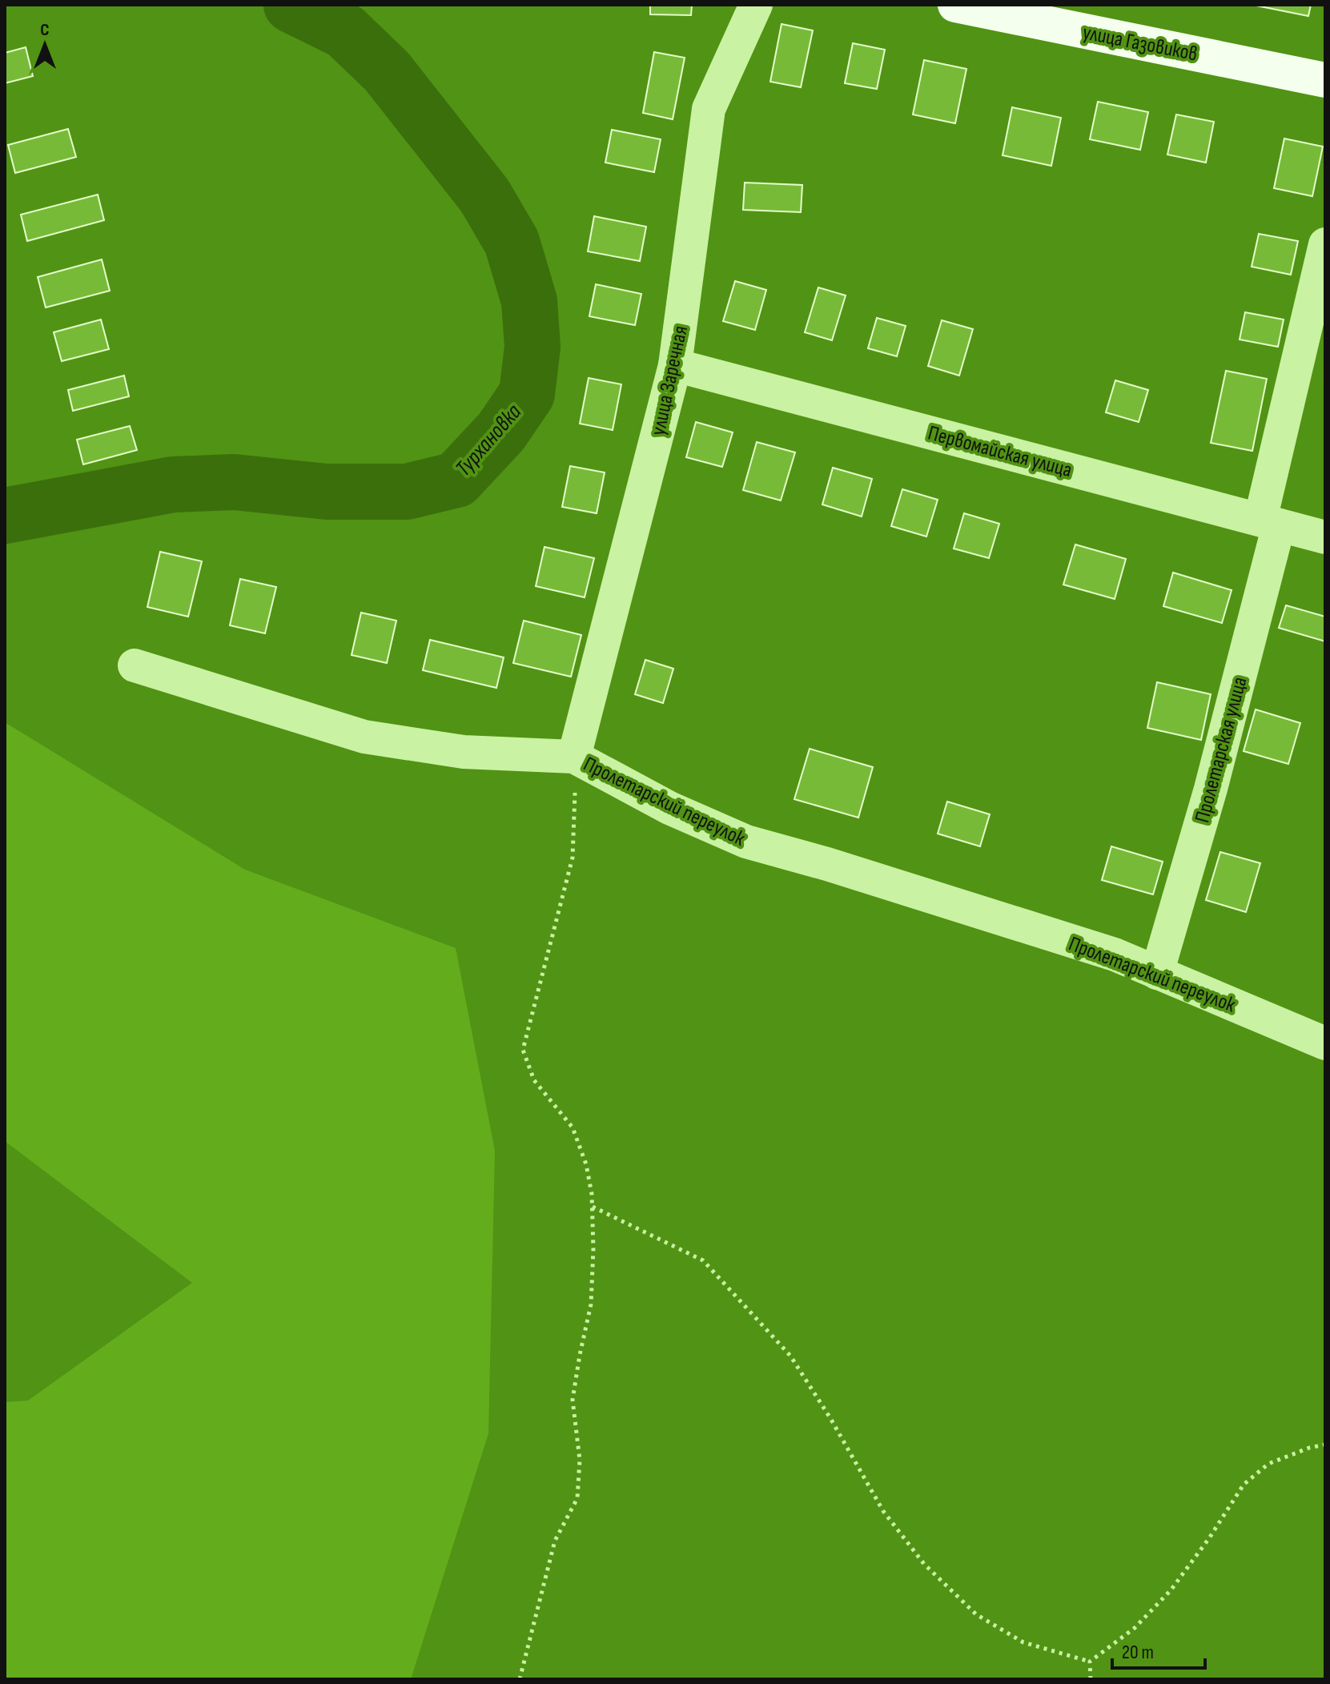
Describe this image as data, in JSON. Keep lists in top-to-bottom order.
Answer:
{
  "streets": {
    "main road": ["улица Газовиков"],
    "street": [
      "улица Заречная",
      "Первомайская улица",
      "Пролетарская улица",
      "Пролетарский переулок"
    ]
  },
  "crossings": [
    ["улица Заречная", "Первомайская улица"],
    ["улица Заречная", "Пролетарский переулок"],
    ["Первомайская улица", "Пролетарская улица"],
    ["Пролетарская улица", "Пролетарский переулок"]
  ],
  "water": ["Турхановка"],
  "scale_bar": "20 m",
  "north": "top"
}
